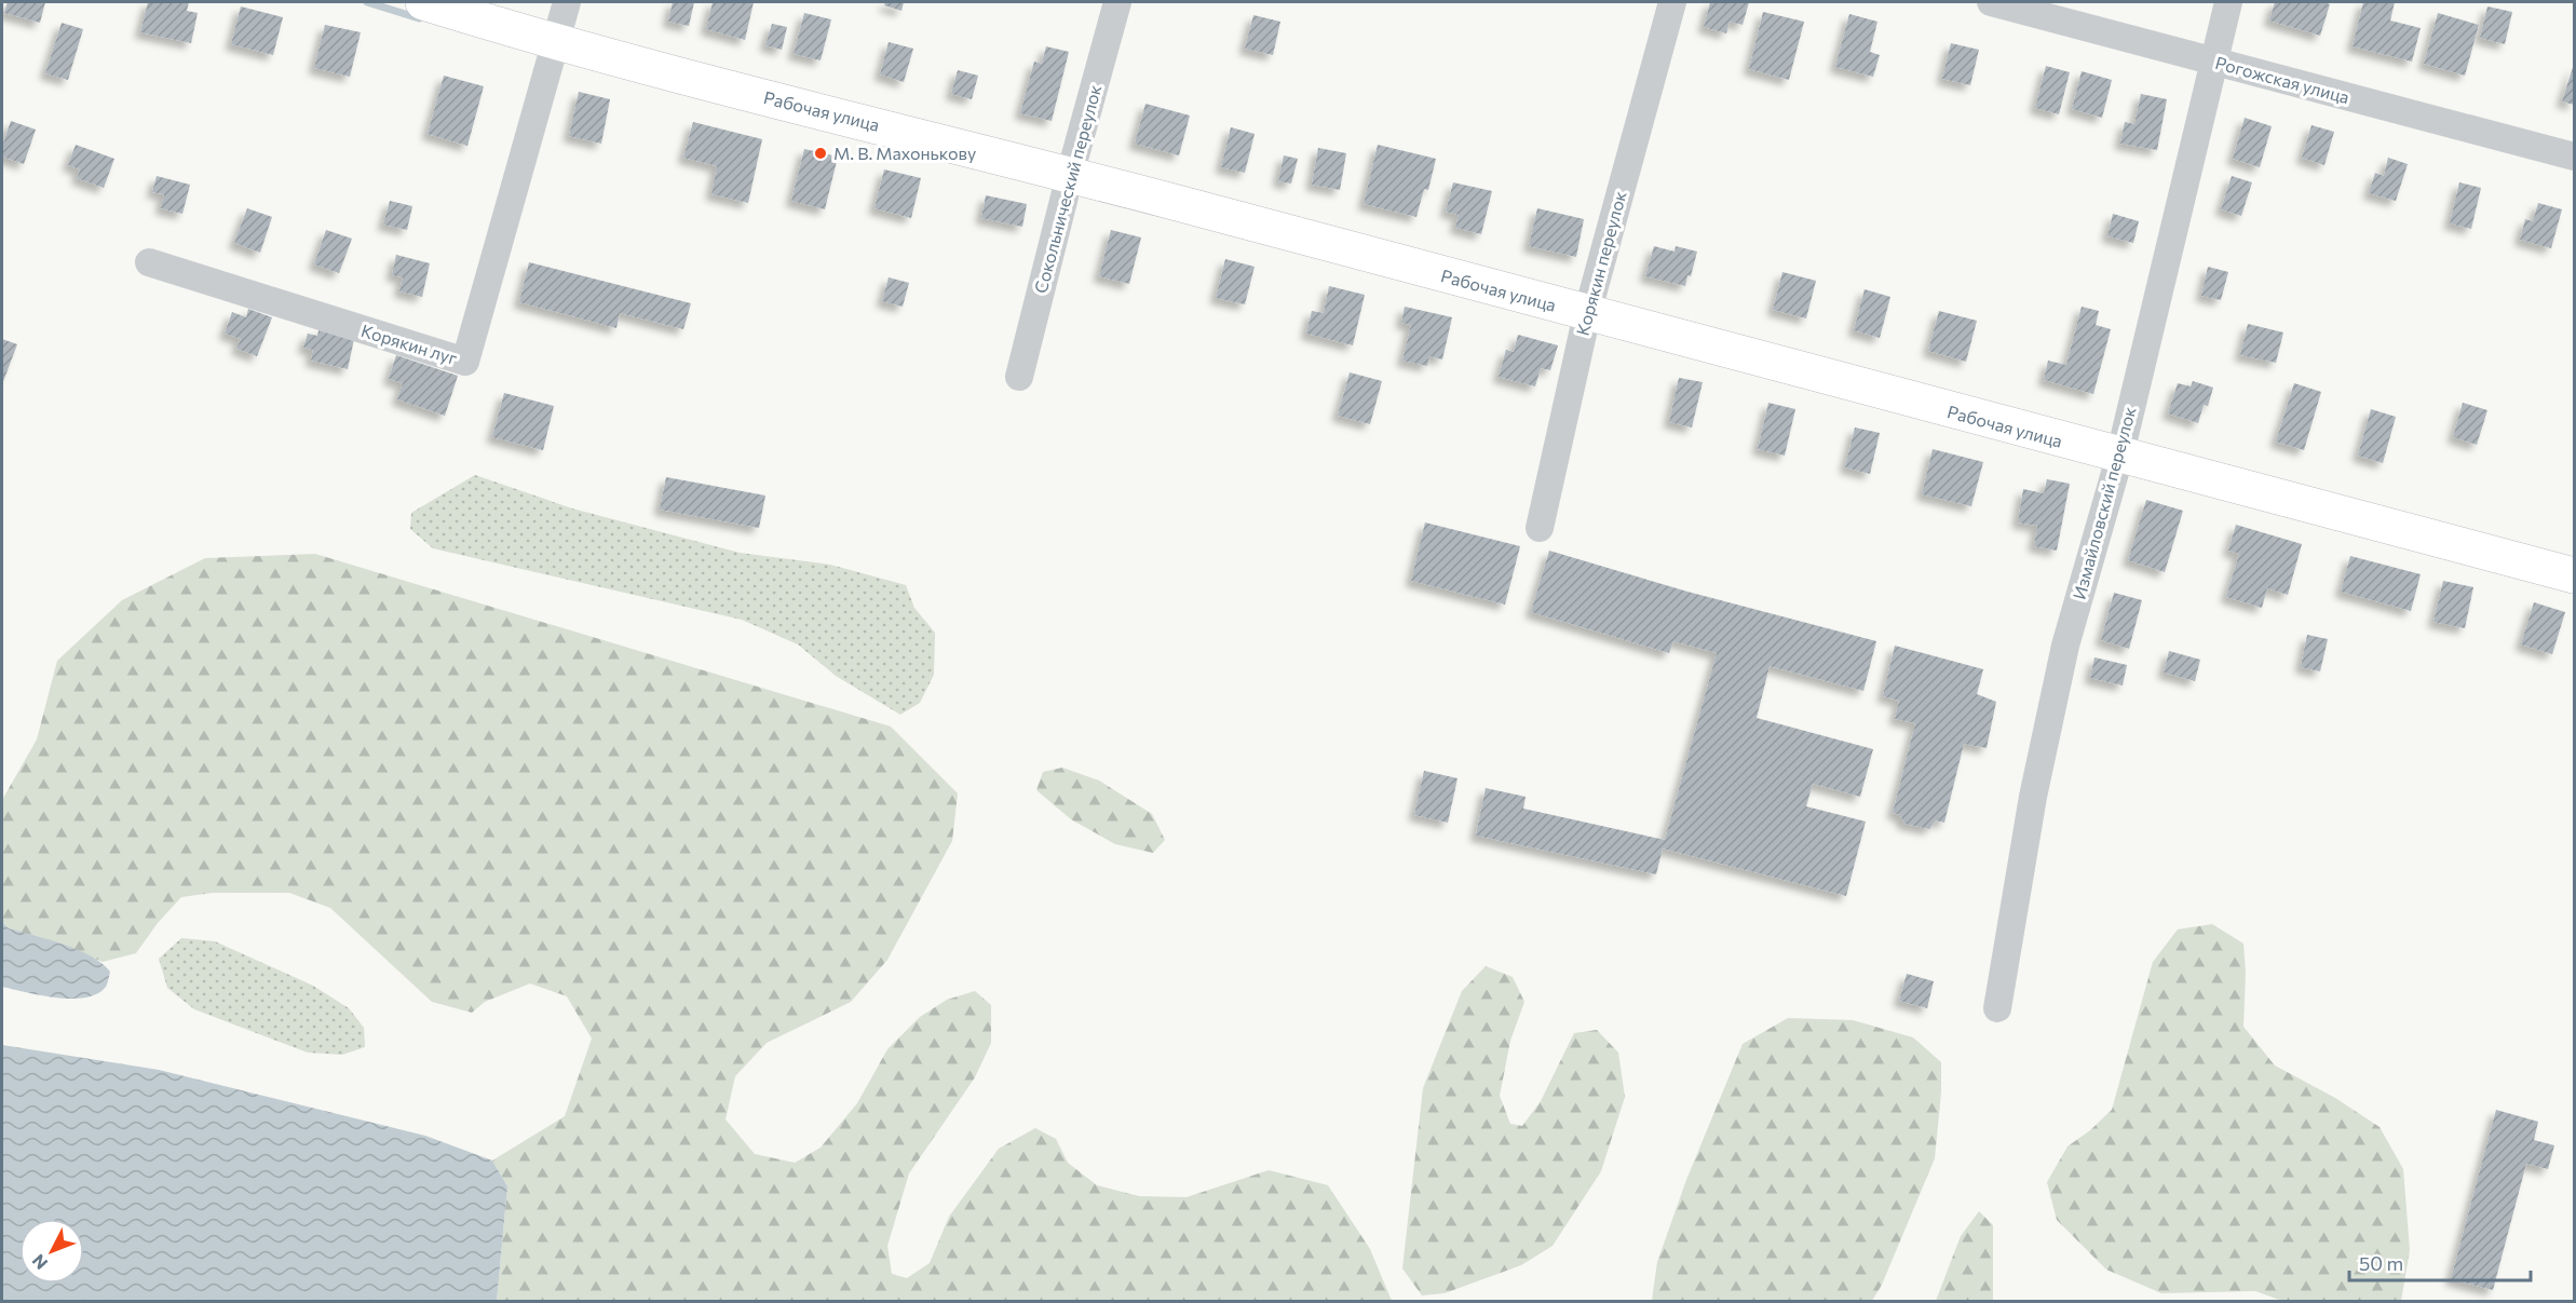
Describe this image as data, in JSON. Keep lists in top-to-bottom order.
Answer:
{
  "streets": {
    "main road": ["Рабочая улица"],
    "street": [
      "Рогожская улица",
      "Сокольнический переулок",
      "Корякин переулок",
      "Корякин луг",
      "Измайловский переулок"
    ]
  },
  "crossings": [
    ["Рогожская улица", "Измайловский переулок"],
    ["Рабочая улица", "Сокольнический переулок"],
    ["Рабочая улица", "Корякин переулок"],
    ["Рабочая улица", "Корякин луг"],
    ["Рабочая улица", "Измайловский переулок"]
  ],
  "places": ["М. В. Махонькову"],
  "scale_bar": "50 m",
  "north": "bottom left"
}
